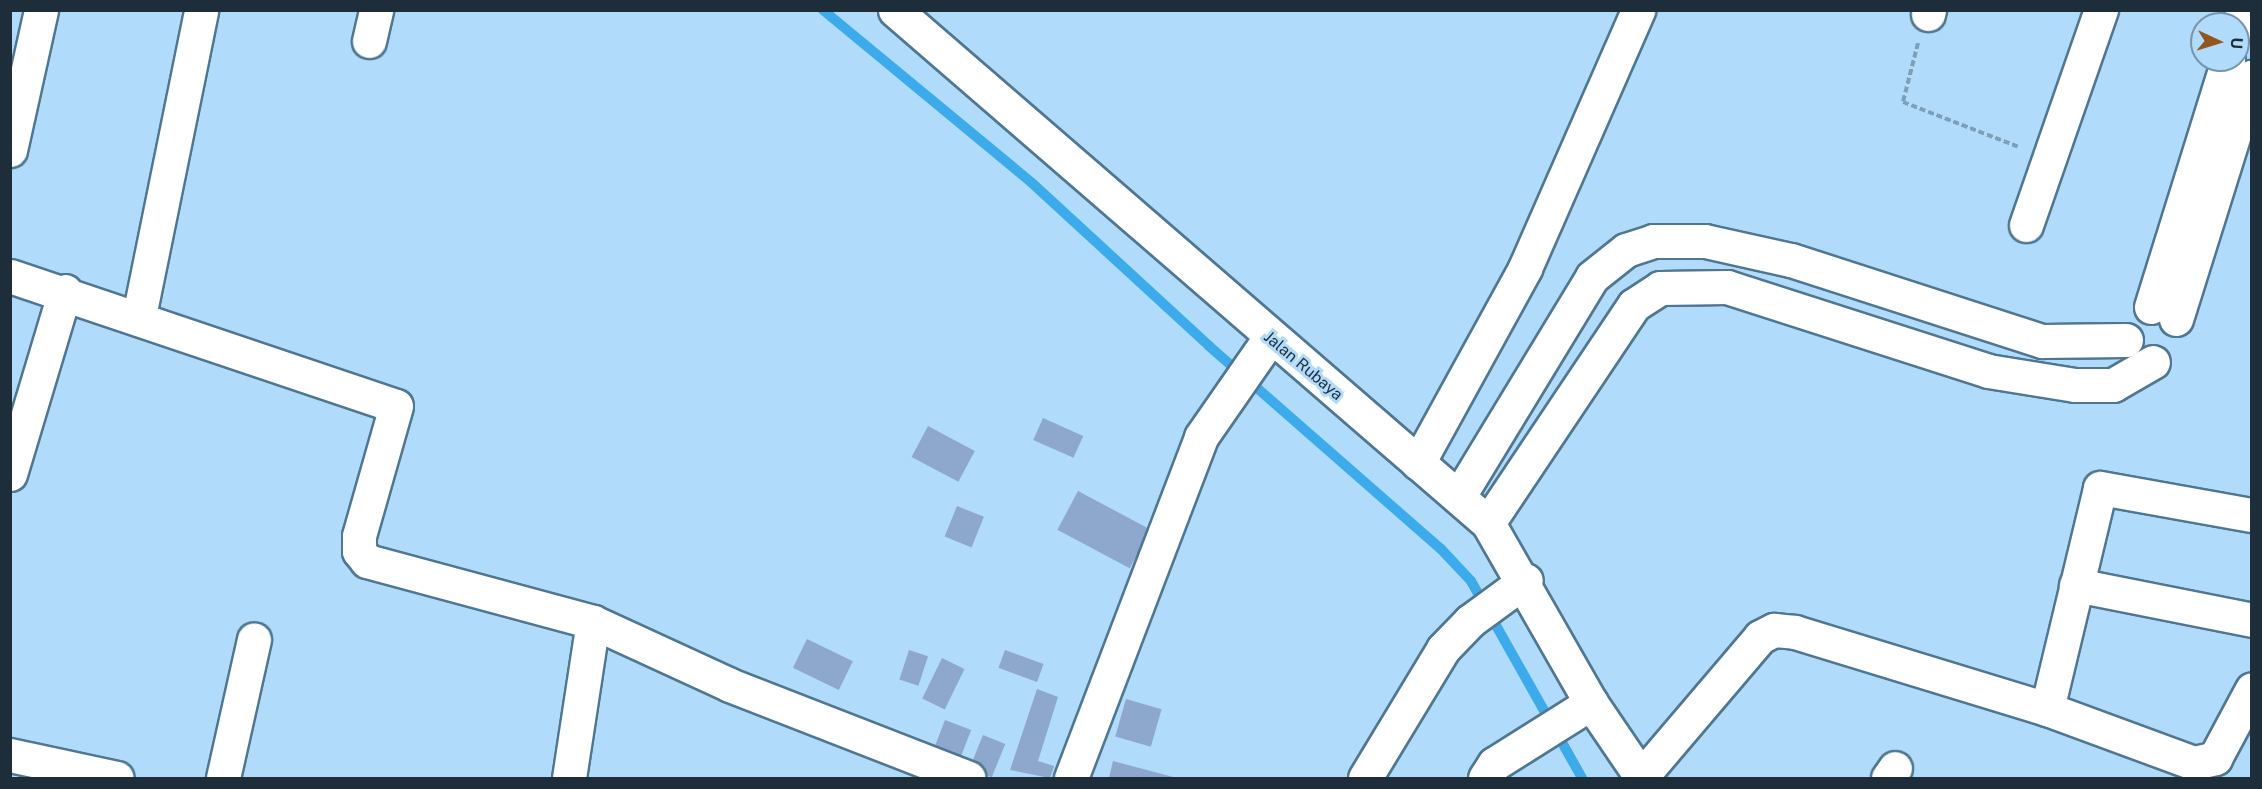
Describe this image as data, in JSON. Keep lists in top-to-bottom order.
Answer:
{
  "streets": {
    "street": ["Jalan Rubaya"]
  },
  "north": "right"
}
